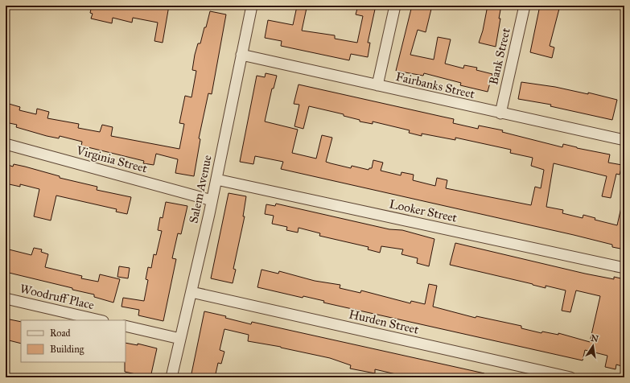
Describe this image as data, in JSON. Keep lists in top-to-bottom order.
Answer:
{
  "streets": {
    "street": [
      "Bank Street",
      "Fairbanks Street",
      "Virginia Street",
      "Salem Avenue",
      "Looker Street",
      "Woodruff Place",
      "Hurden Street"
    ]
  },
  "crossings": [
    ["Bank Street", "Fairbanks Street"],
    ["Fairbanks Street", "Salem Avenue"],
    ["Virginia Street", "Salem Avenue"],
    ["Salem Avenue", "Looker Street"],
    ["Salem Avenue", "Hurden Street"]
  ],
  "legend": ["Road", "Building"],
  "north": "top"
}
